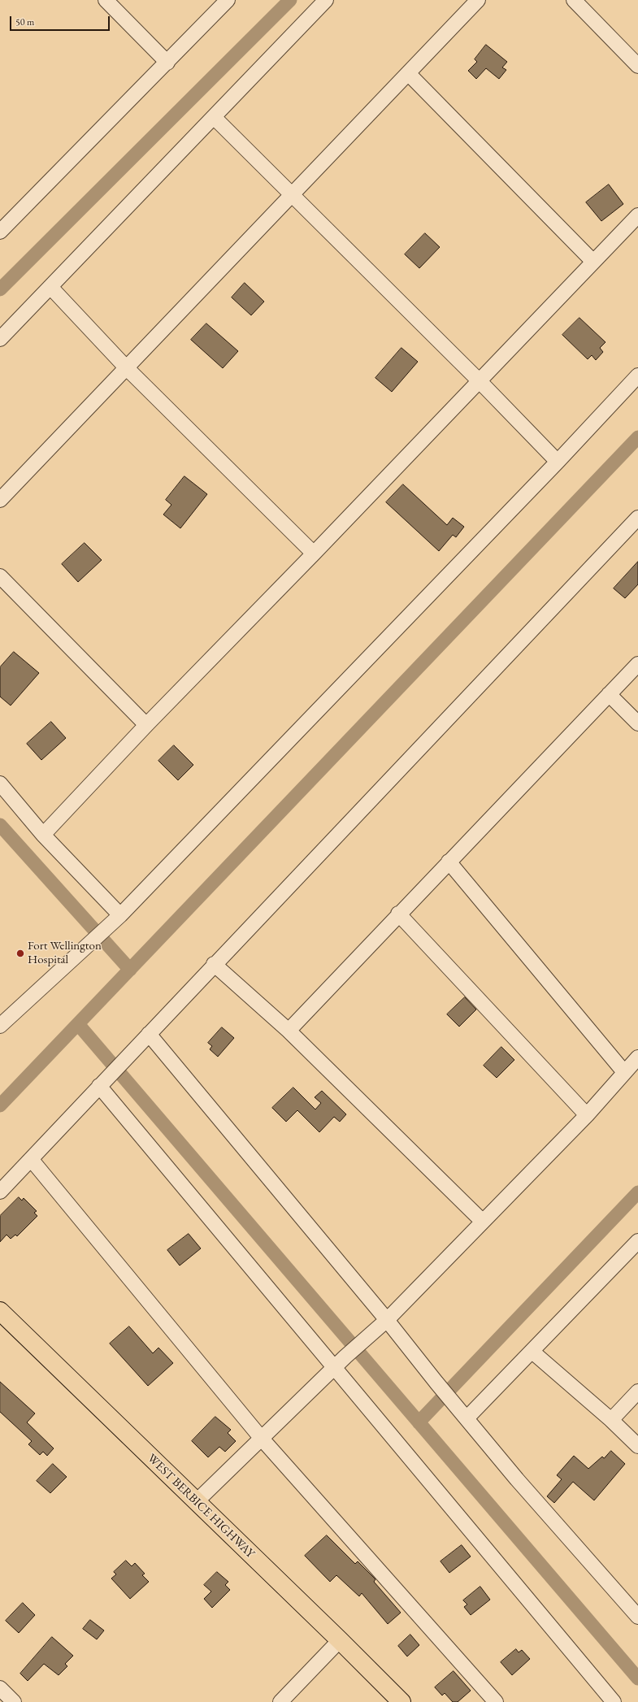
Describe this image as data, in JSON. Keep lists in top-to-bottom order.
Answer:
{
  "streets": {
    "main road": ["WEST BERBICE HIGHWAY"]
  },
  "places": ["Fort Wellington Hospital"],
  "scale_bar": "50 m"
}
